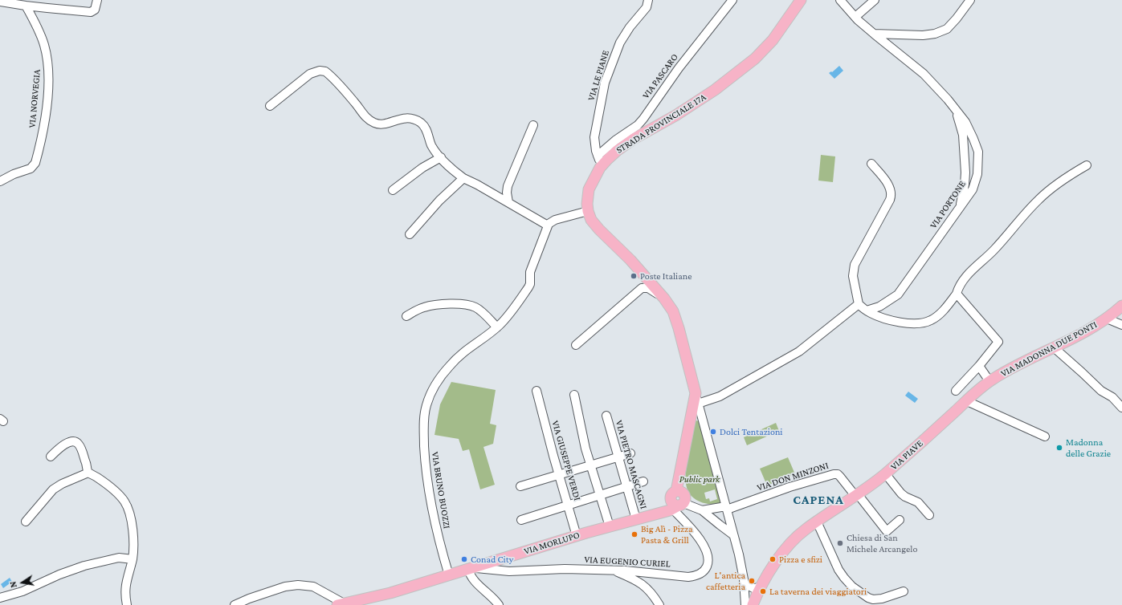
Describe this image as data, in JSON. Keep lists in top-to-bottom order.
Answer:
{
  "streets": {
    "main road": [
      "STRADA PROVINCIALE 17A",
      "VIA MADONNA DUE PONTI",
      "VIA PIAVE",
      "VIA MORLUPO"
    ],
    "street": [
      "VIA LE PIANE",
      "VIA PASCARO",
      "VIA NORVEGIA",
      "VIA PORTONE",
      "VIA GIUSEPPE VERDI",
      "VIA PIETRO MASCAGNI",
      "VIA DON MINZONI",
      "VIA BRUNO BUOZZI",
      "VIA EUGENIO CURIEL"
    ]
  },
  "crossings": [
    ["VIA LE PIANE", "VIA PASCARO"],
    ["VIA LE PIANE", "STRADA PROVINCIALE 17A"],
    ["VIA PASCARO", "STRADA PROVINCIALE 17A"],
    ["VIA MADONNA DUE PONTI", "VIA PIAVE"],
    ["VIA PIAVE", "VIA DON MINZONI"],
    ["VIA GIUSEPPE VERDI", "VIA MORLUPO"],
    ["VIA PIETRO MASCAGNI", "VIA MORLUPO"],
    ["VIA BRUNO BUOZZI", "VIA MORLUPO"],
    ["VIA MORLUPO", "VIA EUGENIO CURIEL"]
  ],
  "districts": ["CAPENA"],
  "parks": ["Public park"],
  "places": [
    "Poste Italiane",
    "Dolci Tentazioni",
    "Madonna delle Grazie",
    "Big Alì - Pizza Pasta & Grill",
    "Chiesa di San Michele Arcangelo",
    "Conad City",
    "Pizza e sfizi",
    "L'antica caffetteria",
    "La taverna dei viaggiatori"
  ],
  "north": "left"
}
